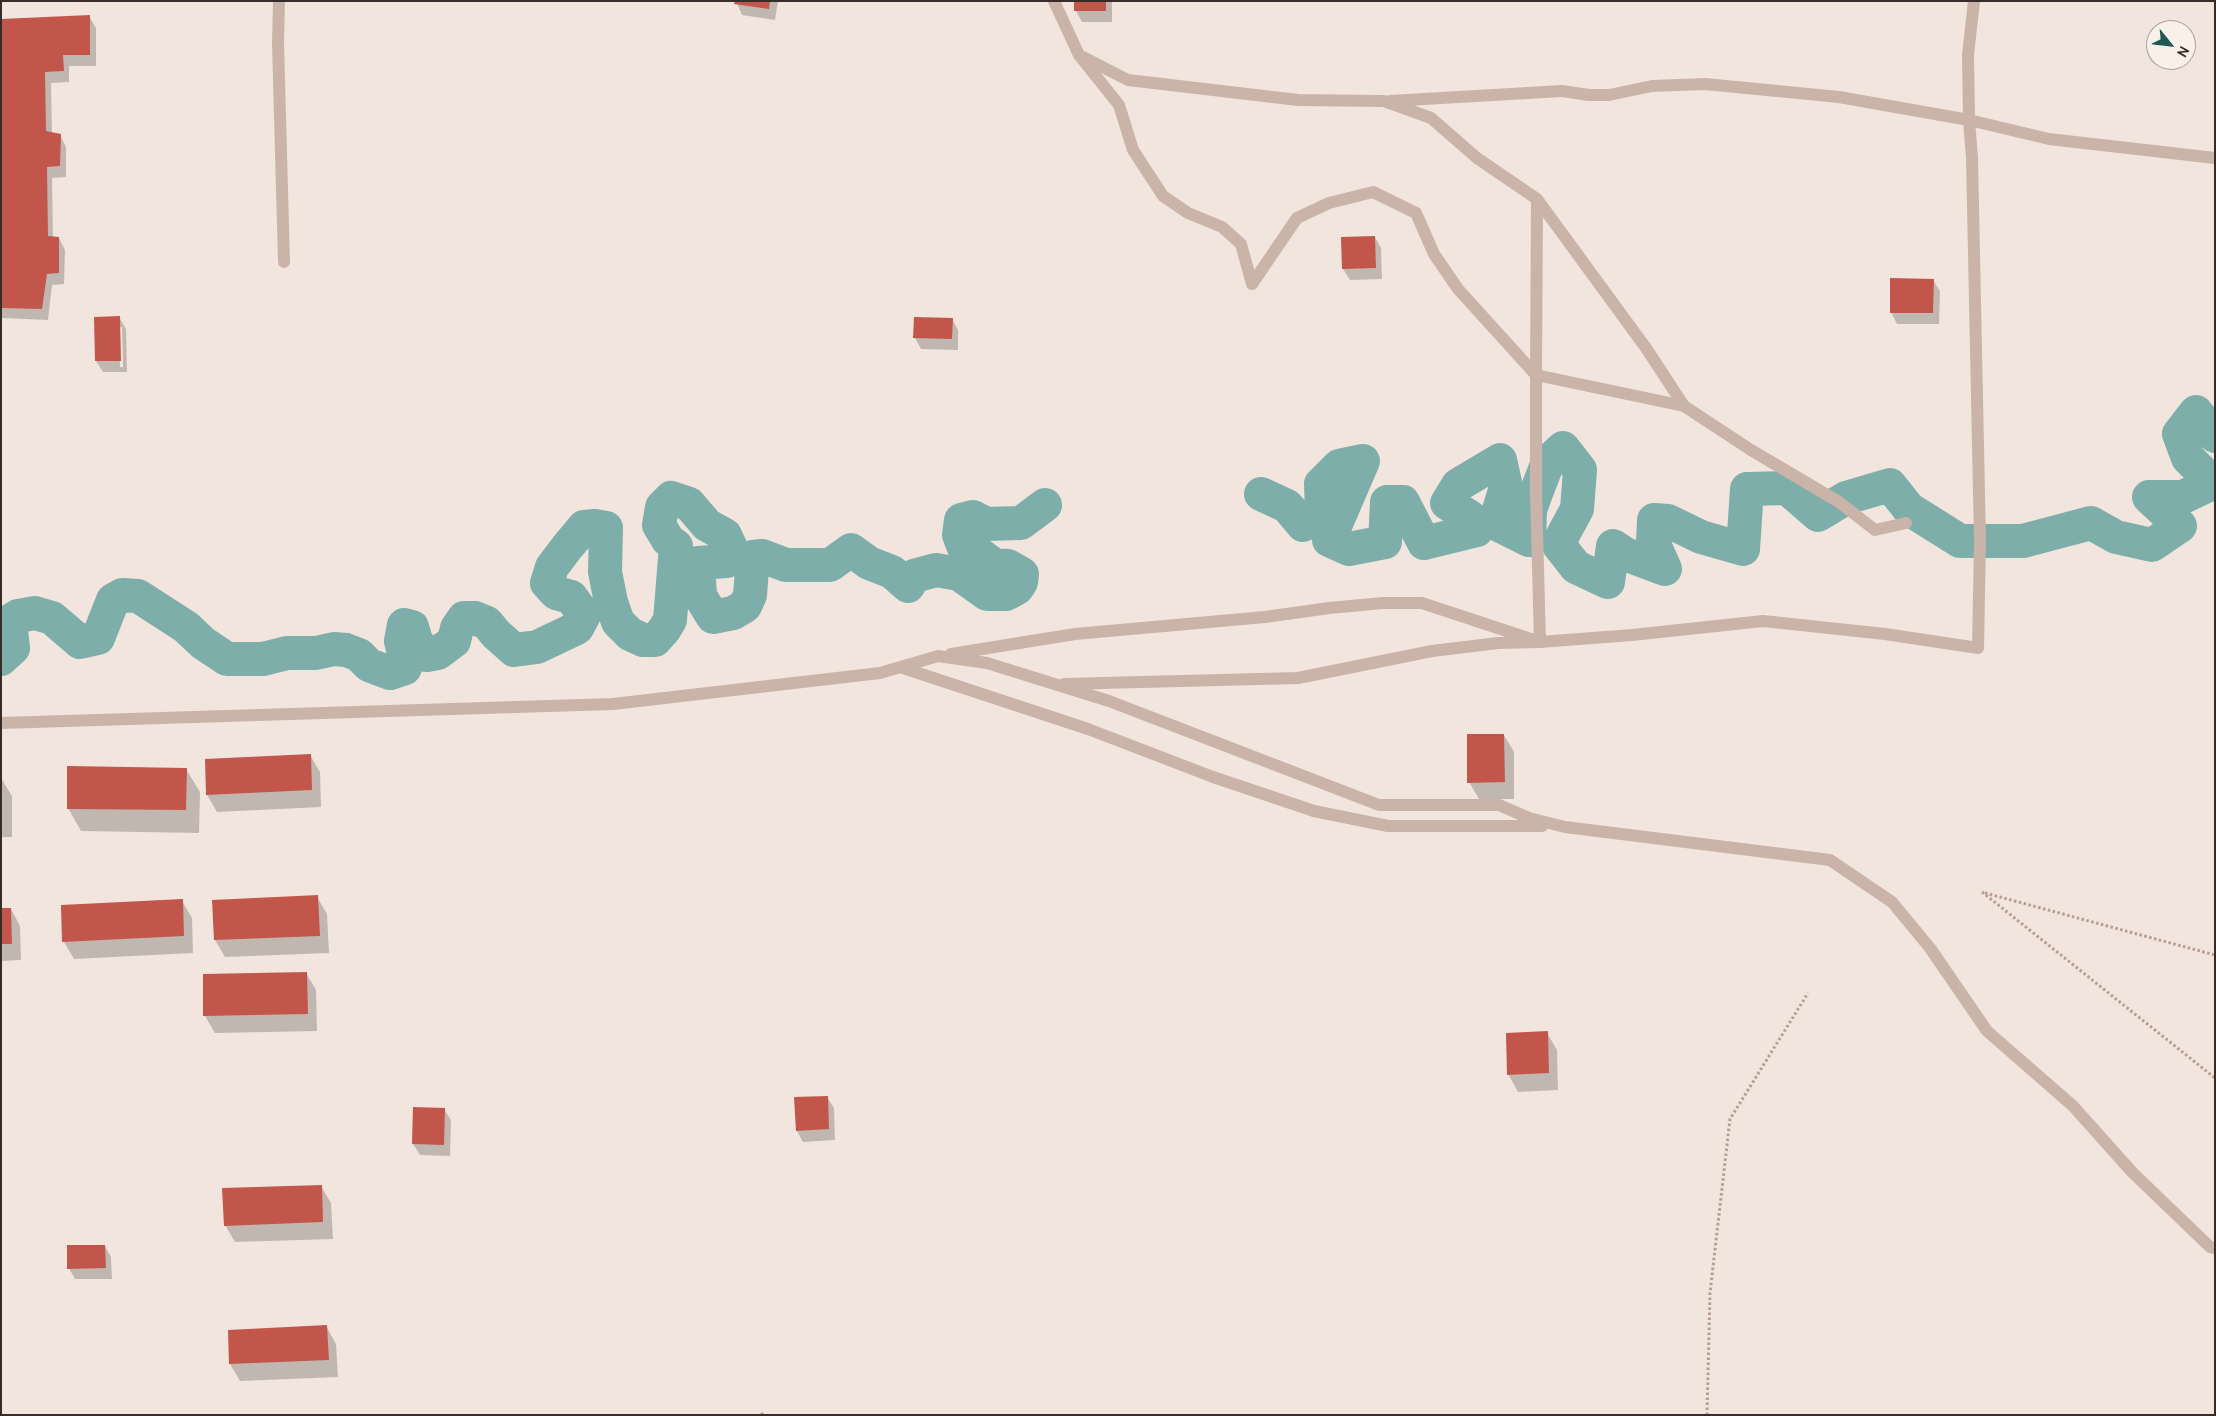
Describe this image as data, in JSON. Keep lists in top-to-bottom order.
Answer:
{
  "north": "bottom right"
}
